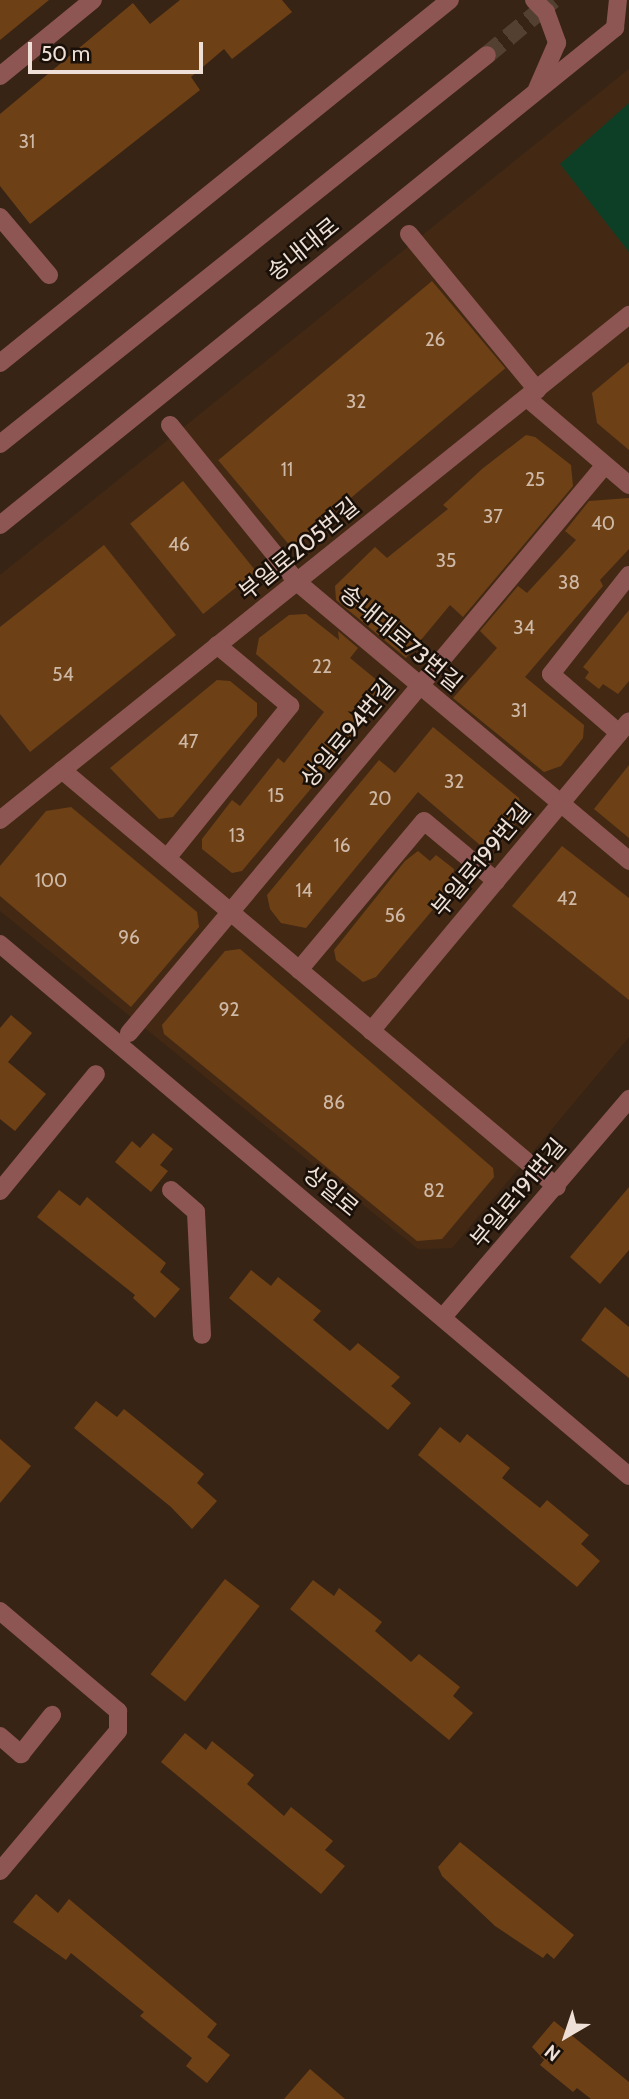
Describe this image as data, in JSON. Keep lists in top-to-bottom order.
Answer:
{
  "streets": {
    "street": [
      "송내대로",
      "부일로205번길",
      "송내대로73번길",
      "상일로94번길",
      "부일로199번길",
      "상일로",
      "부일로191번길"
    ]
  },
  "crossings": [
    ["부일로205번길", "송내대로73번길"],
    ["송내대로73번길", "상일로94번길"],
    ["송내대로73번길", "부일로199번길"],
    ["상일로", "부일로191번길"]
  ],
  "house_numbers": [
    "31",
    "26",
    "32",
    "11",
    "25",
    "37",
    "40",
    "46",
    "35",
    "38",
    "34",
    "22",
    "54",
    "31",
    "47",
    "32",
    "15",
    "20",
    "13",
    "16",
    "100",
    "14",
    "42",
    "56",
    "96",
    "92",
    "86",
    "82"
  ],
  "scale_bar": "50 m",
  "north": "bottom left"
}
